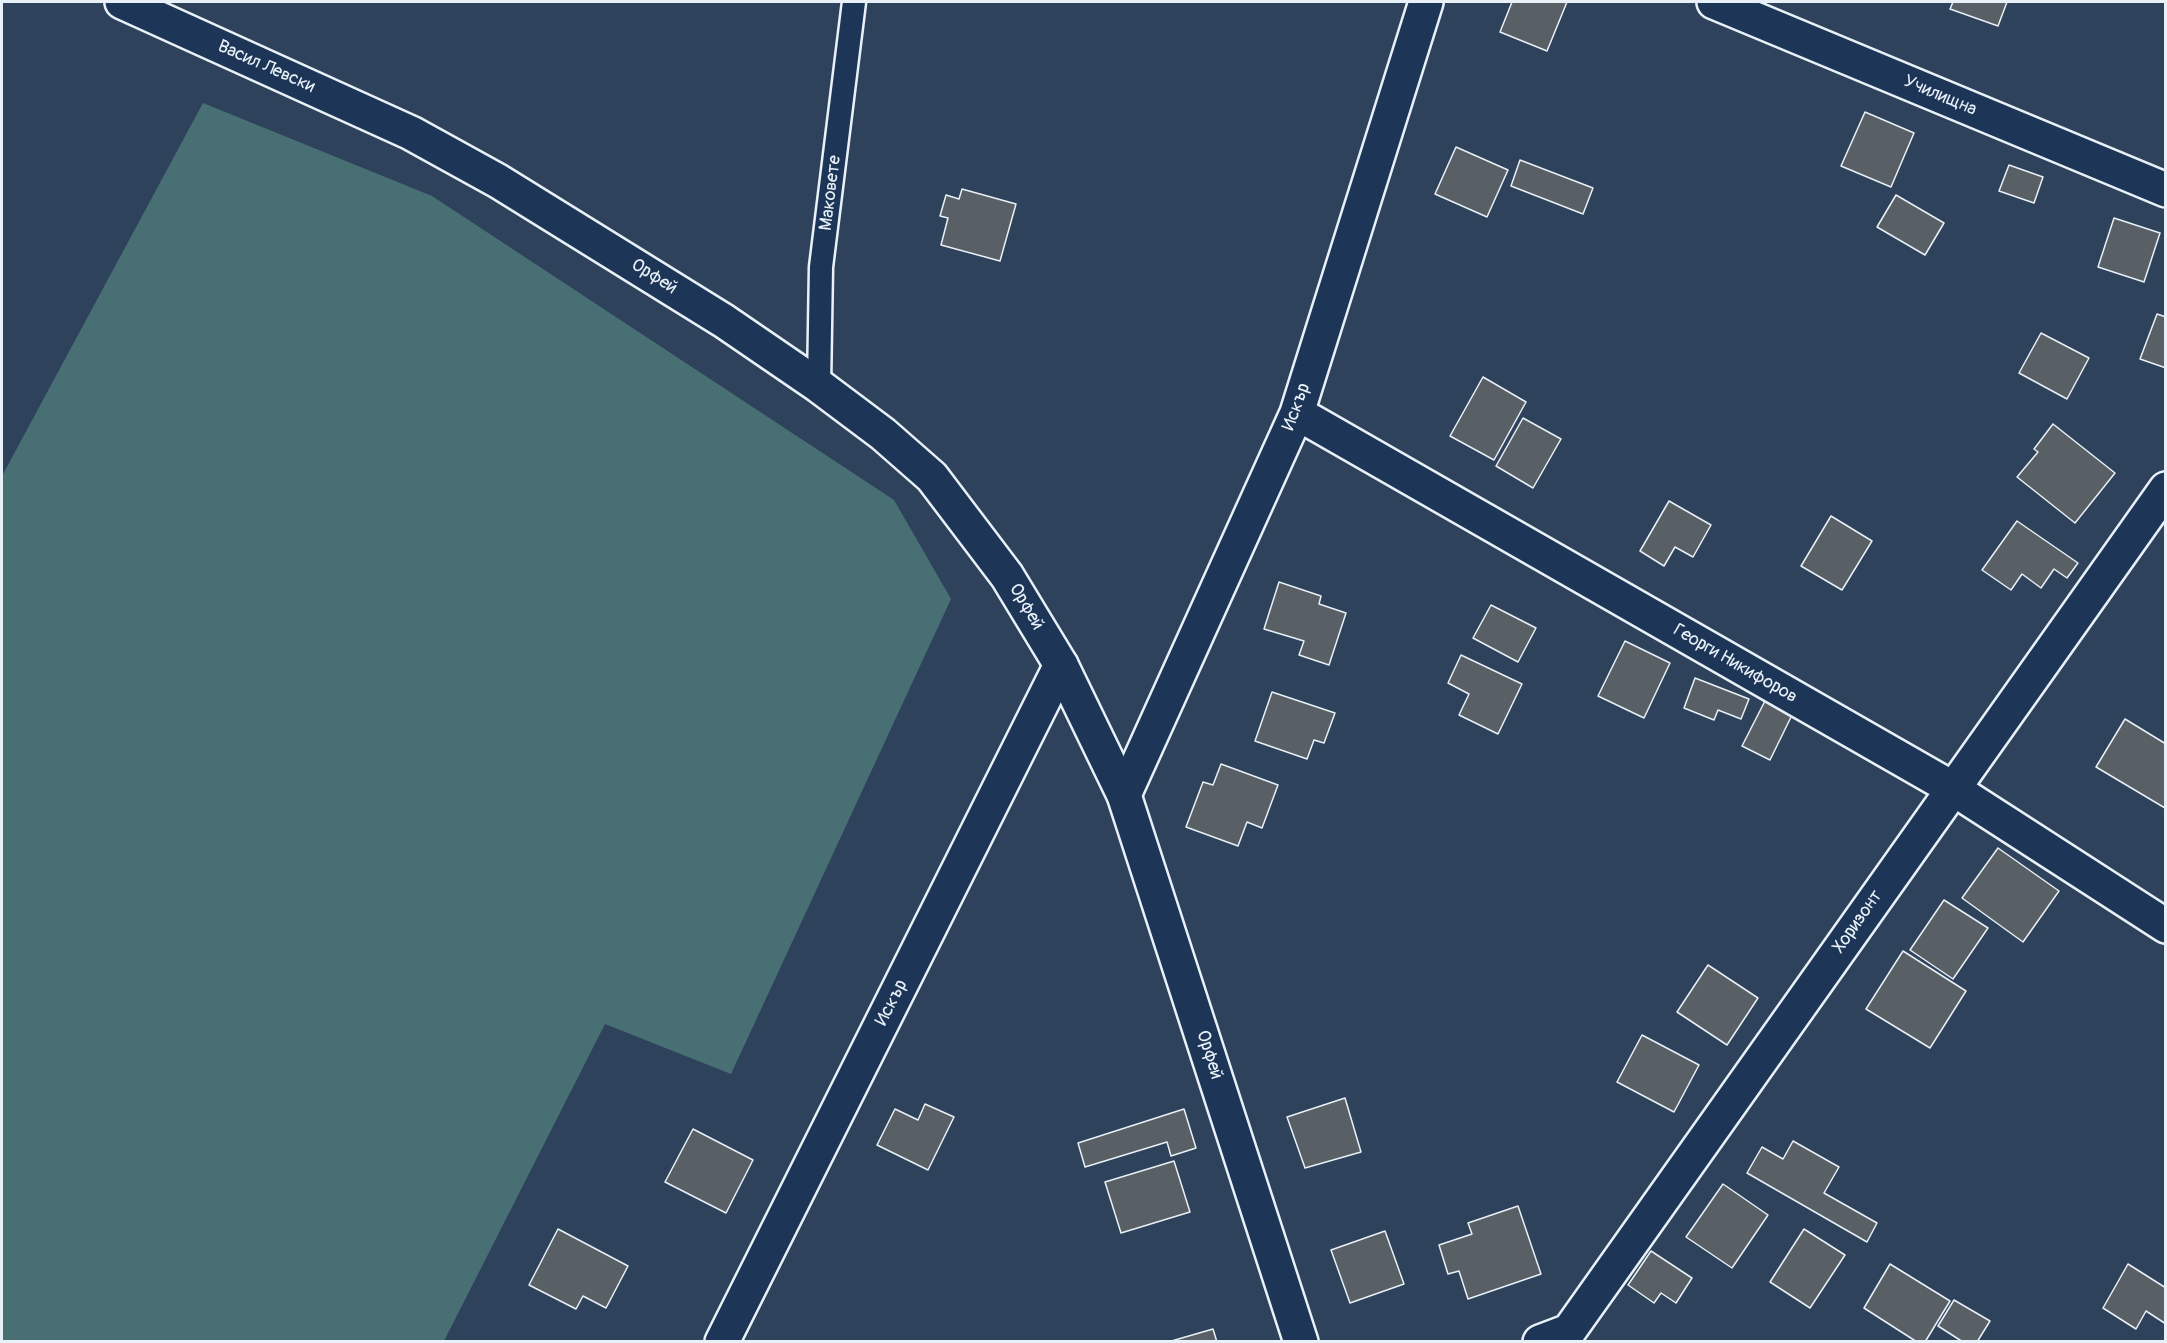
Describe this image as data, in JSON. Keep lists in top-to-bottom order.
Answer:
{
  "streets": {
    "street": [
      "Васил Левски",
      "Училищна",
      "Орфей",
      "Искър",
      "Георги Никифоров",
      "Хоризонт"
    ],
    "lane": ["Маковете"]
  },
  "crossings": [
    ["Васил Левски", "Орфей"],
    ["Маковете", "Орфей"],
    ["Орфей", "Искър"],
    ["Искър", "Георги Никифоров"],
    ["Георги Никифоров", "Хоризонт"]
  ]
}
